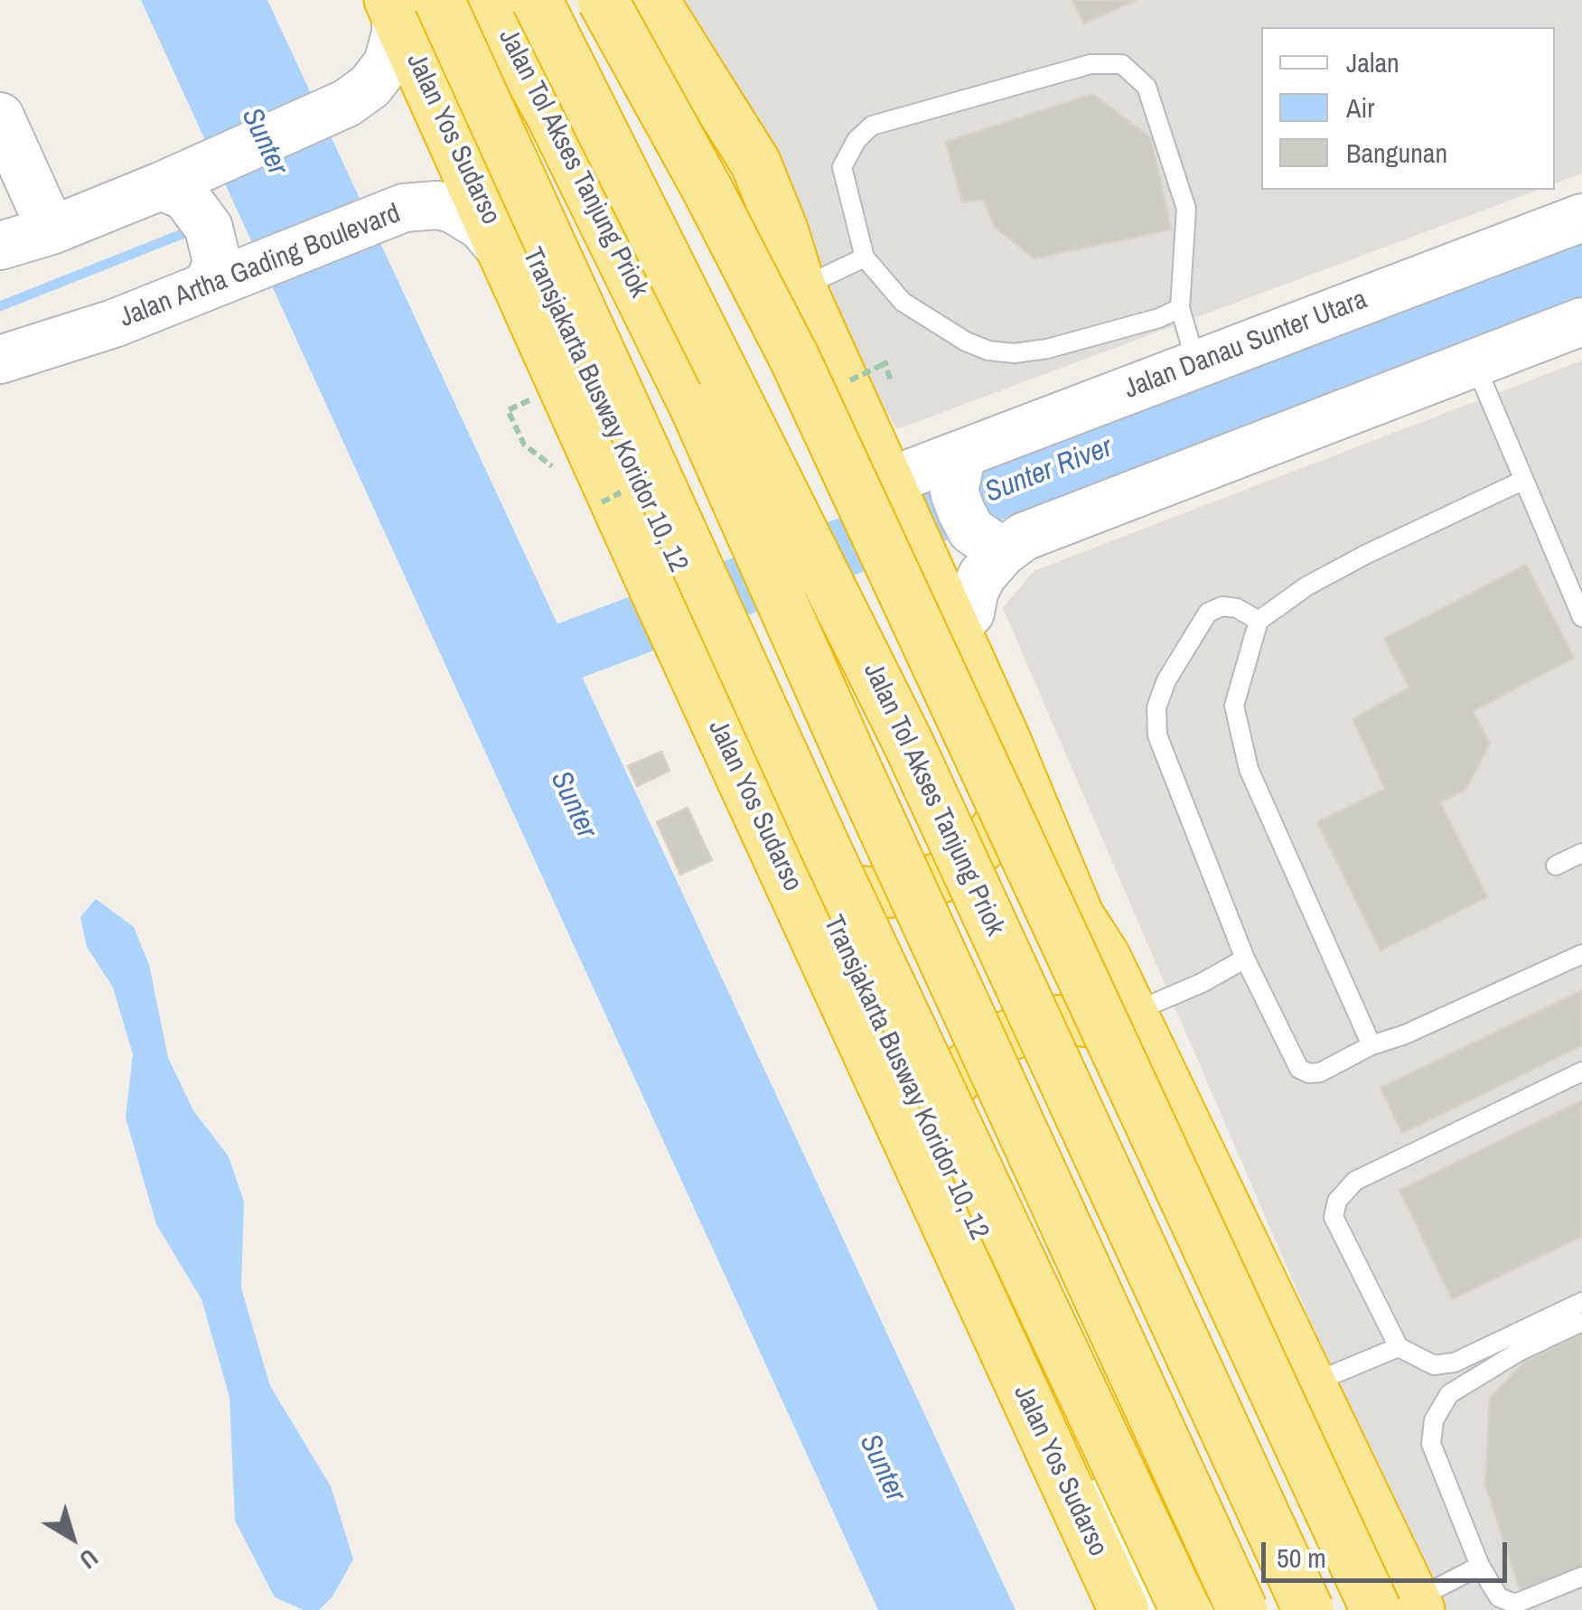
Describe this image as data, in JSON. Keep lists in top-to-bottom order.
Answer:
{
  "streets": {
    "highway": ["Jalan Yos Sudarso", "Jalan Tol Akses Tanjung Priok"],
    "main road": ["Jalan Artha Gading Boulevard", "Jalan Danau Sunter Utara"],
    "lane": ["Transjakarta Busway Koridor 10, 12"]
  },
  "crossings": [
    ["Jalan Yos Sudarso", "Jalan Artha Gading Boulevard"],
    ["Jalan Yos Sudarso", "Transjakarta Busway Koridor 10, 12"]
  ],
  "water": ["Sunter", "Sunter River"],
  "legend": ["Jalan", "Air", "Bangunan"],
  "scale_bar": "50 m",
  "north": "bottom right"
}
